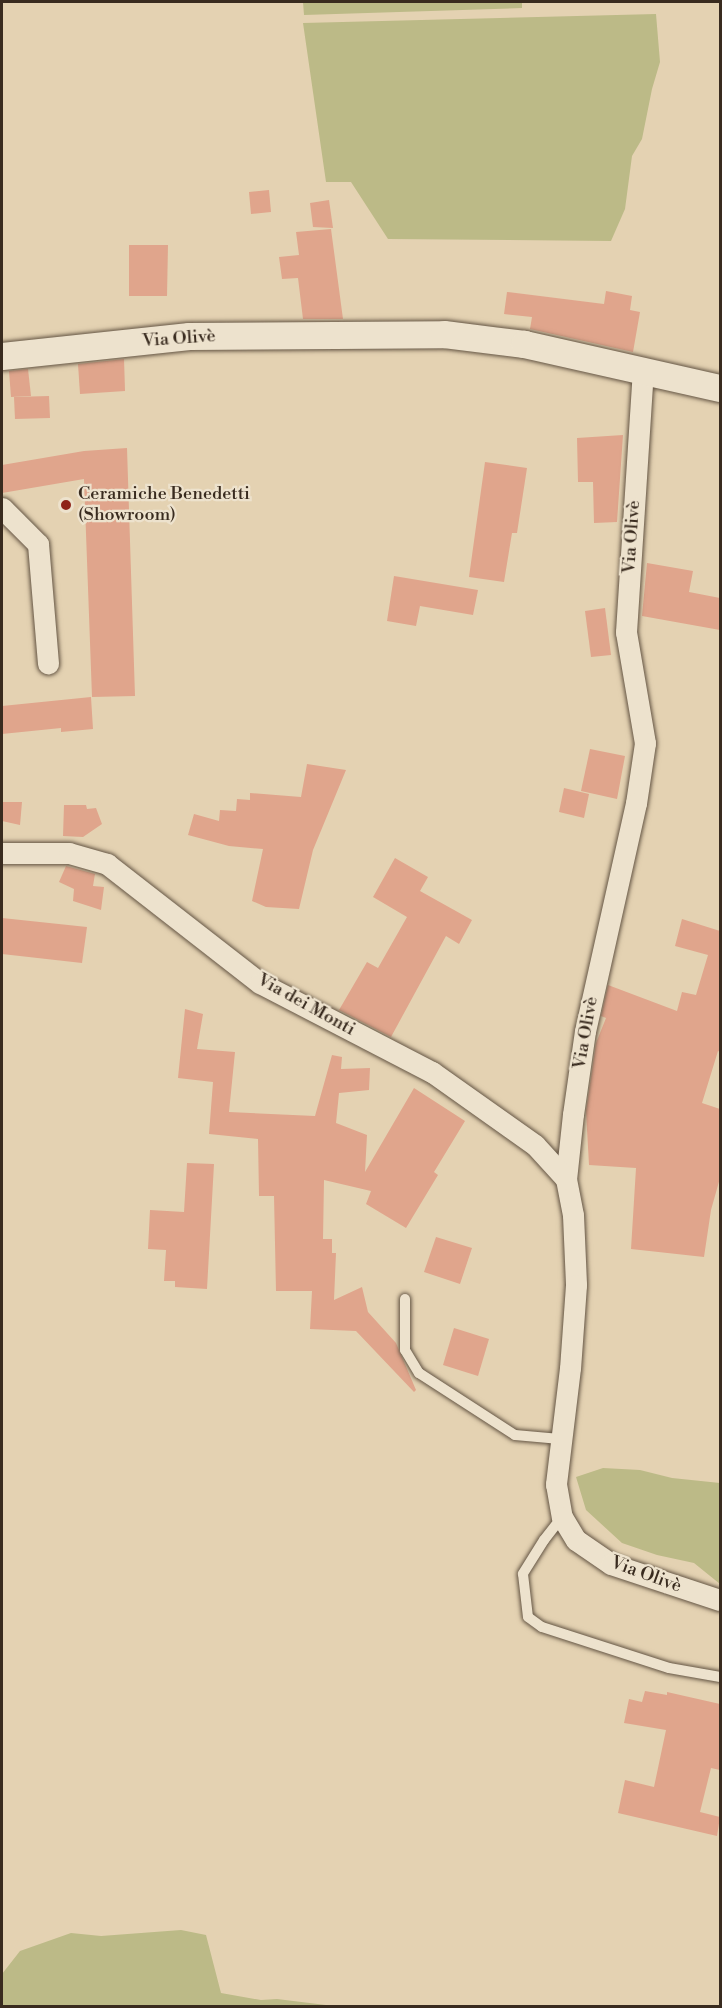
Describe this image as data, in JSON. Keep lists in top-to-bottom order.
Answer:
{
  "streets": {
    "street": ["Via Olivè", "Via dei Monti"]
  },
  "crossings": [
    ["Via Olivè", "Via dei Monti"]
  ],
  "places": ["Ceramiche Benedetti (Showroom)"]
}
